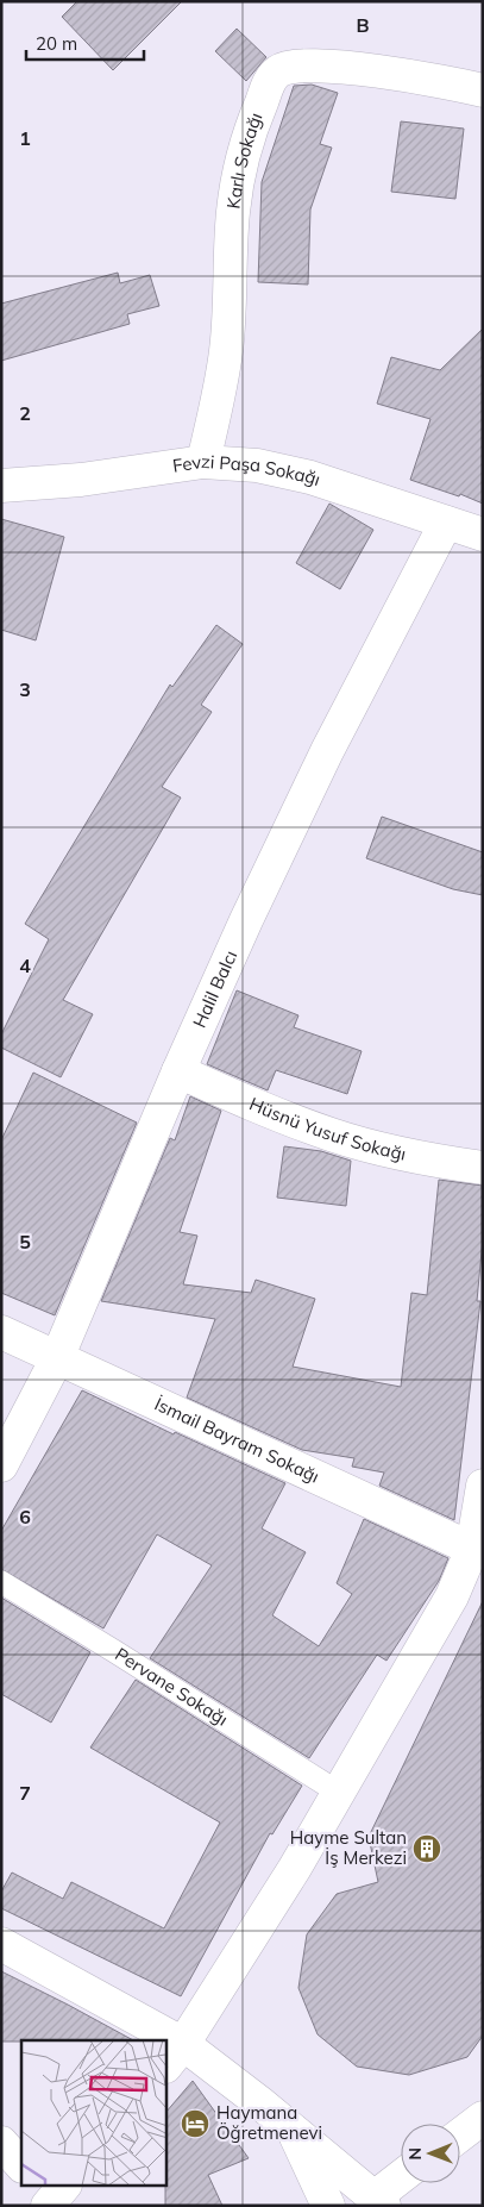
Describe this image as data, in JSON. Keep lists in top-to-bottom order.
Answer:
{
  "streets": {
    "street": [
      "Karlı Sokağı",
      "Fevzi Paşa Sokağı",
      "Halil Balcı",
      "Hüsnü Yusuf Sokağı",
      "İsmail Bayram Sokağı"
    ],
    "lane": ["Pervane Sokağı"]
  },
  "crossings": [
    ["Karlı Sokağı", "Fevzi Paşa Sokağı"],
    ["Fevzi Paşa Sokağı", "Halil Balcı"],
    ["Halil Balcı", "Hüsnü Yusuf Sokağı"],
    ["Halil Balcı", "İsmail Bayram Sokağı"]
  ],
  "places": {
    "building": ["Hayme Sultan İş Merkezi"],
    "hotel": ["Haymana Öğretmenevi"]
  },
  "scale_bar": "20 m",
  "north": "left",
  "grid": {
    "columns": ["B"],
    "rows": [
      "1",
      "2",
      "3",
      "4",
      "5",
      "6",
      "7"
    ]
  }
}
